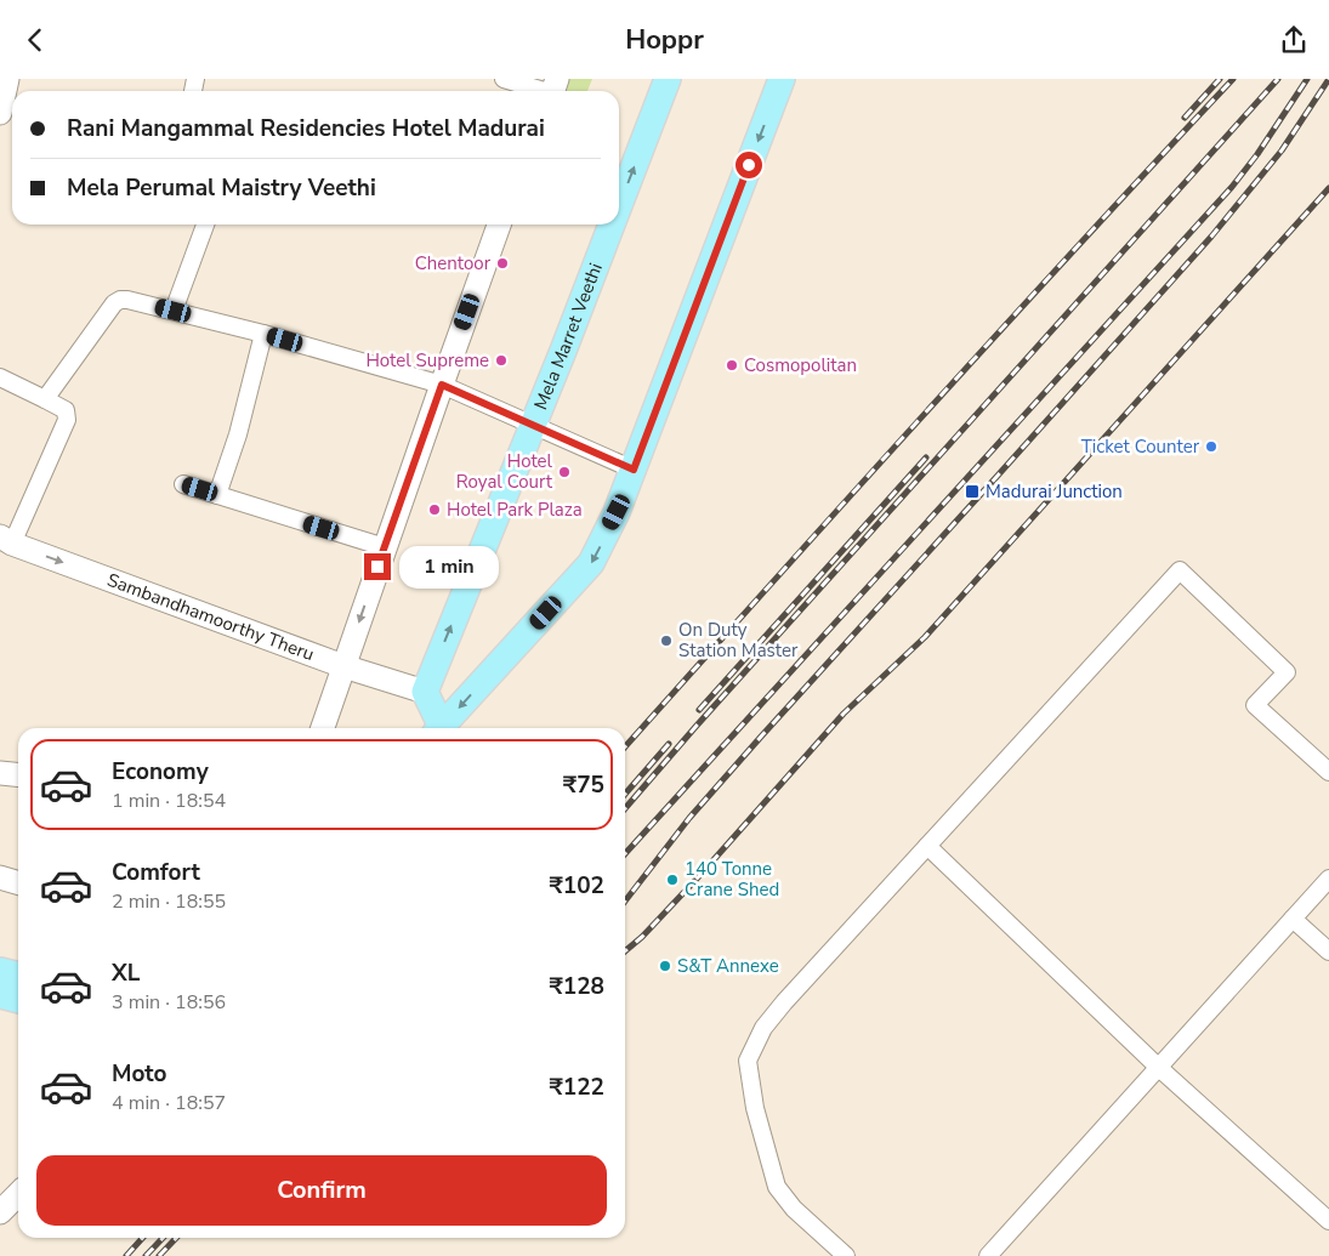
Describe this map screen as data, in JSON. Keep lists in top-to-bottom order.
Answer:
{
  "streets": {
    "main road": ["Mela Marret Veethi"],
    "street": ["Sambandhamoorthy Theru"]
  },
  "crossings": [
    ["Mela Marret Veethi", "Sambandhamoorthy Theru"]
  ],
  "places": {
    "other": [
      "Chentoor",
      "Hotel Supreme",
      "Cosmopolitan",
      "Ticket Counter",
      "Hotel Royal Court",
      "Hotel Park Plaza",
      "On Duty Station Master",
      "140 Tonne Crane Shed",
      "S&T Annexe"
    ],
    "transit": ["Madurai Junction"]
  },
  "page": {
    "header": "Hoppr",
    "banner": ["Rani Mangammal Residencies Hotel Madurai", "Mela Perumal Maistry Veethi"],
    "bubble": "1 min",
    "list": [
      {
        "name": "Economy",
        "note": "1 min · 18:54",
        "value": "₹75"
      },
      {
        "name": "Comfort",
        "note": "2 min · 18:55",
        "value": "₹102"
      },
      {
        "name": "XL",
        "note": "3 min · 18:56",
        "value": "₹128"
      },
      {
        "name": "Moto",
        "note": "4 min · 18:57",
        "value": "₹122"
      }
    ],
    "buttons": "Confirm"
  }
}
